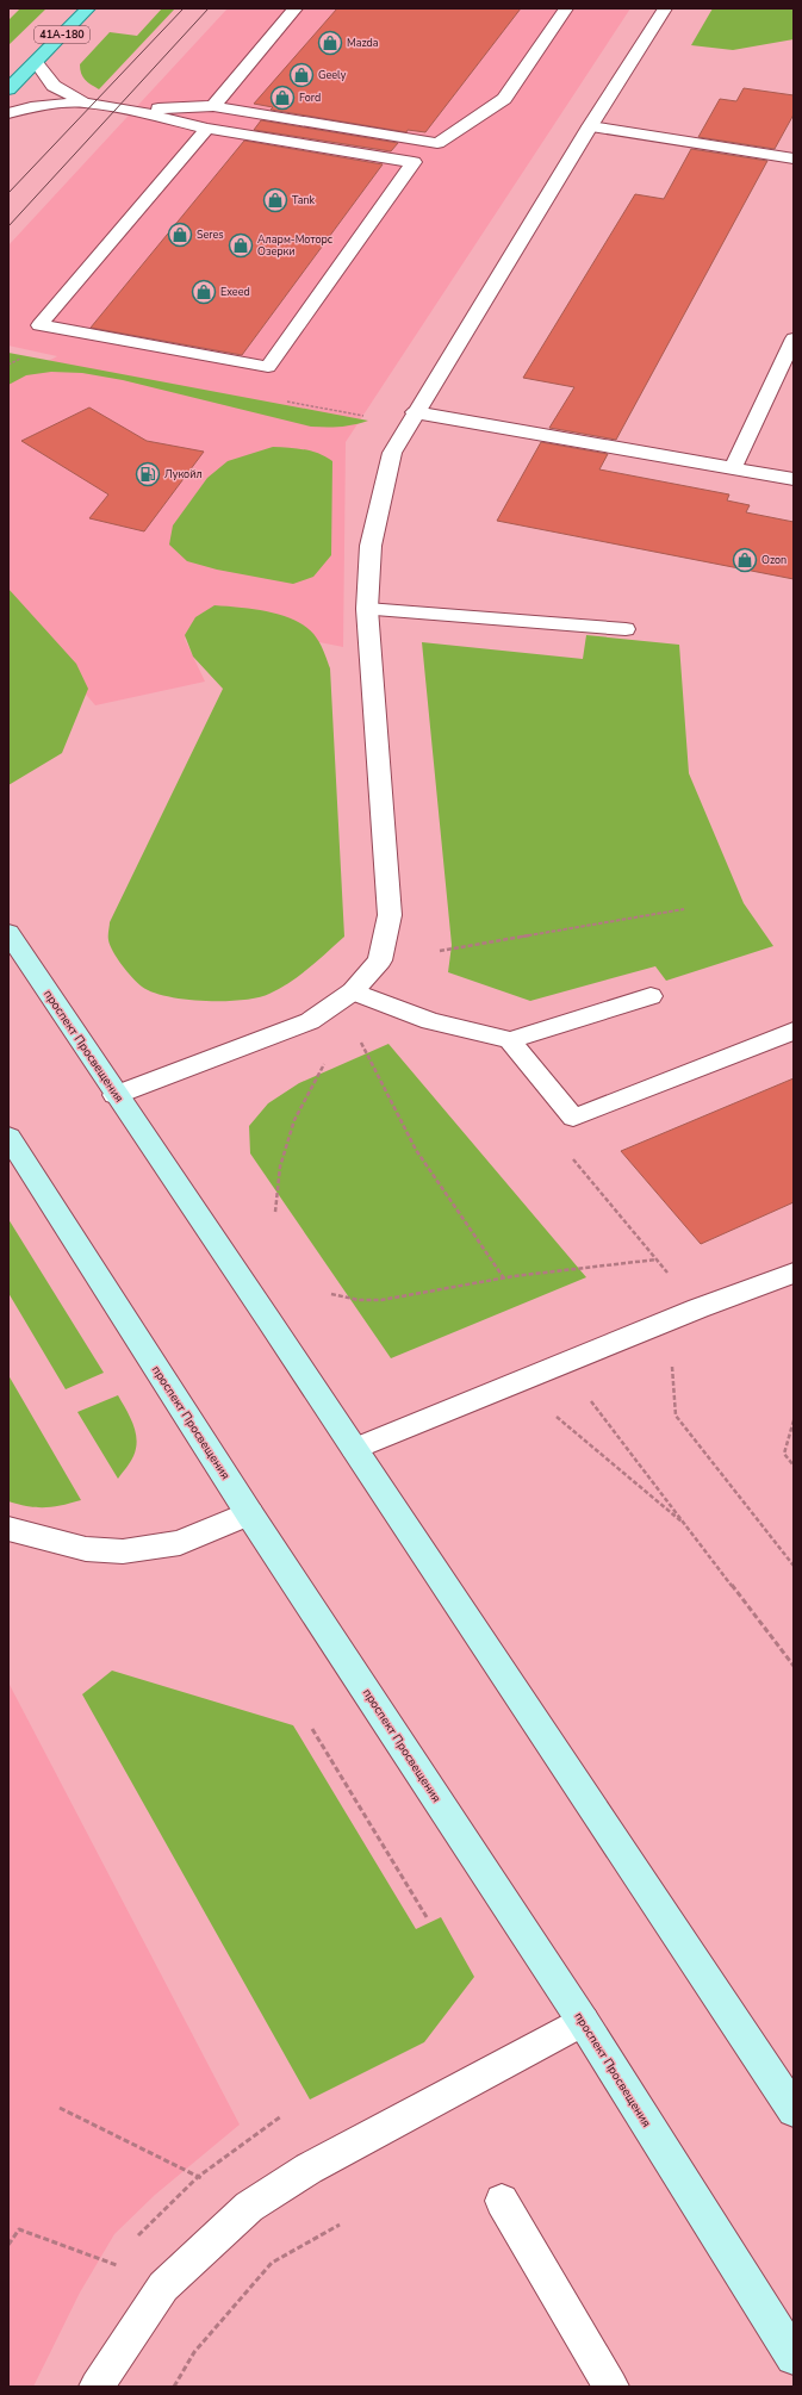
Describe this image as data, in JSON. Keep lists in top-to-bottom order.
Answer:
{
  "streets": {
    "main road": ["41А-180", "проспект Просвещения"]
  },
  "places": {
    "shop": [
      "Mazda",
      "Geely",
      "Ford",
      "Tank",
      "Seres",
      "Аларм-Моторс Озерки",
      "Exeed",
      "Ozon"
    ],
    "fuel station": ["Лукойл"]
  }
}
